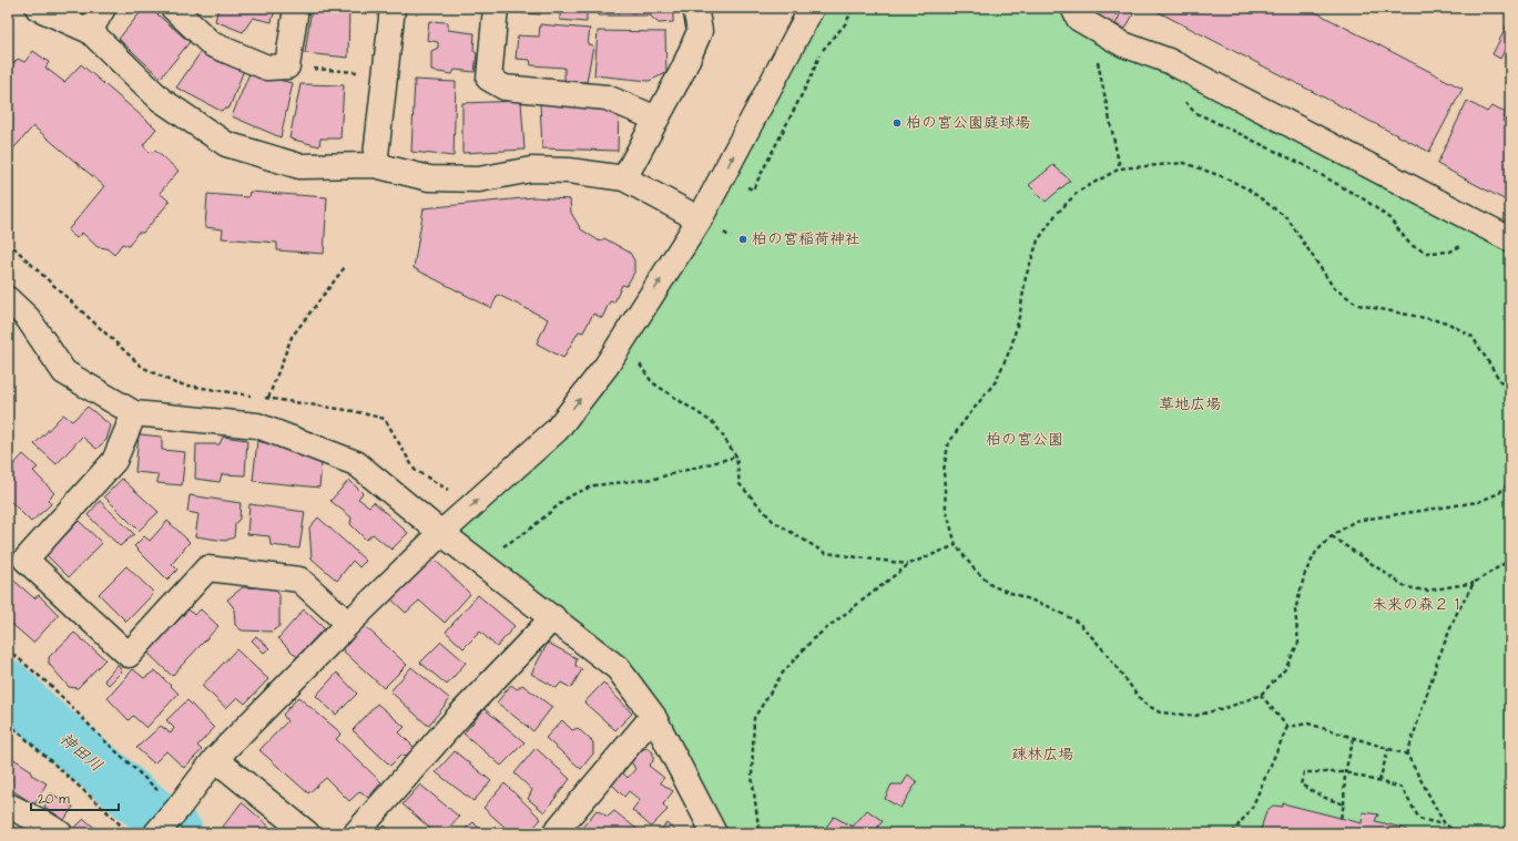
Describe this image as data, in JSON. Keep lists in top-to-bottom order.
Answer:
{
  "water": ["神田川"],
  "parks": [
    "草地広場",
    "柏の宮公園",
    "未来の森２１",
    "疎林広場"
  ],
  "places": ["柏の宮公園庭球場", "柏の宮稲荷神社"],
  "scale_bar": "20 m"
}
